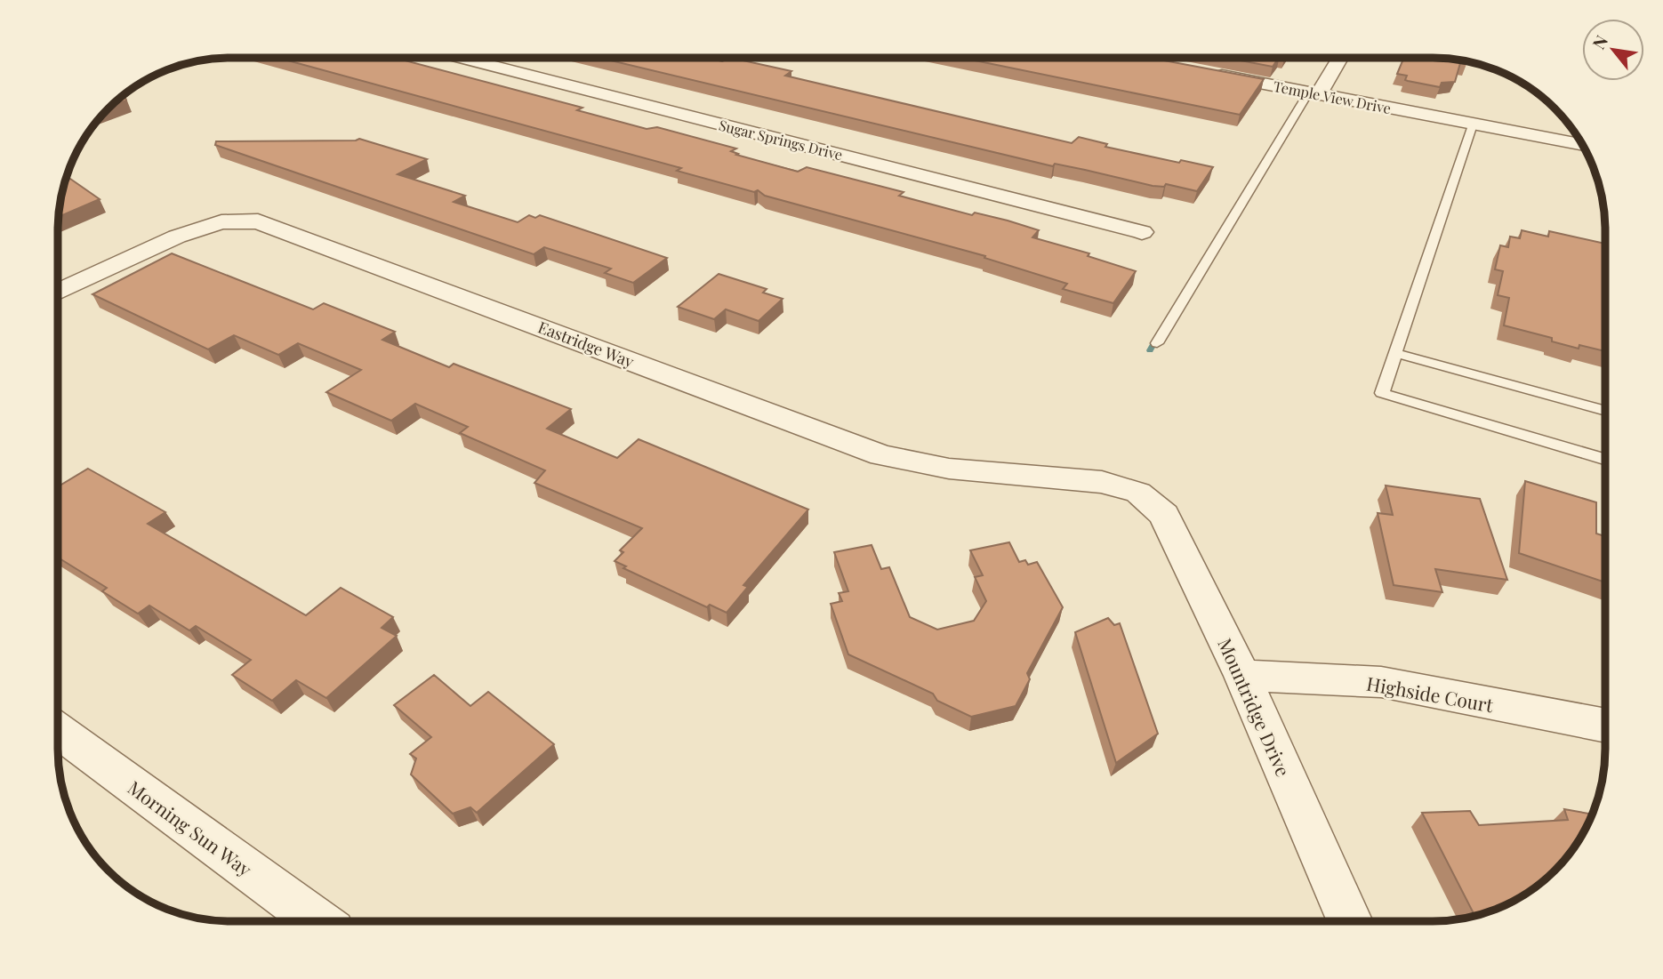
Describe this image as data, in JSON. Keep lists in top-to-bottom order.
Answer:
{
  "streets": {
    "street": [
      "Temple View Drive",
      "Sugar Springs Drive",
      "Eastridge Way",
      "Highside Court",
      "Mountridge Drive",
      "Morning Sun Way"
    ]
  },
  "crossings": [
    ["Eastridge Way", "Mountridge Drive"],
    ["Highside Court", "Mountridge Drive"]
  ],
  "north": "top left"
}
